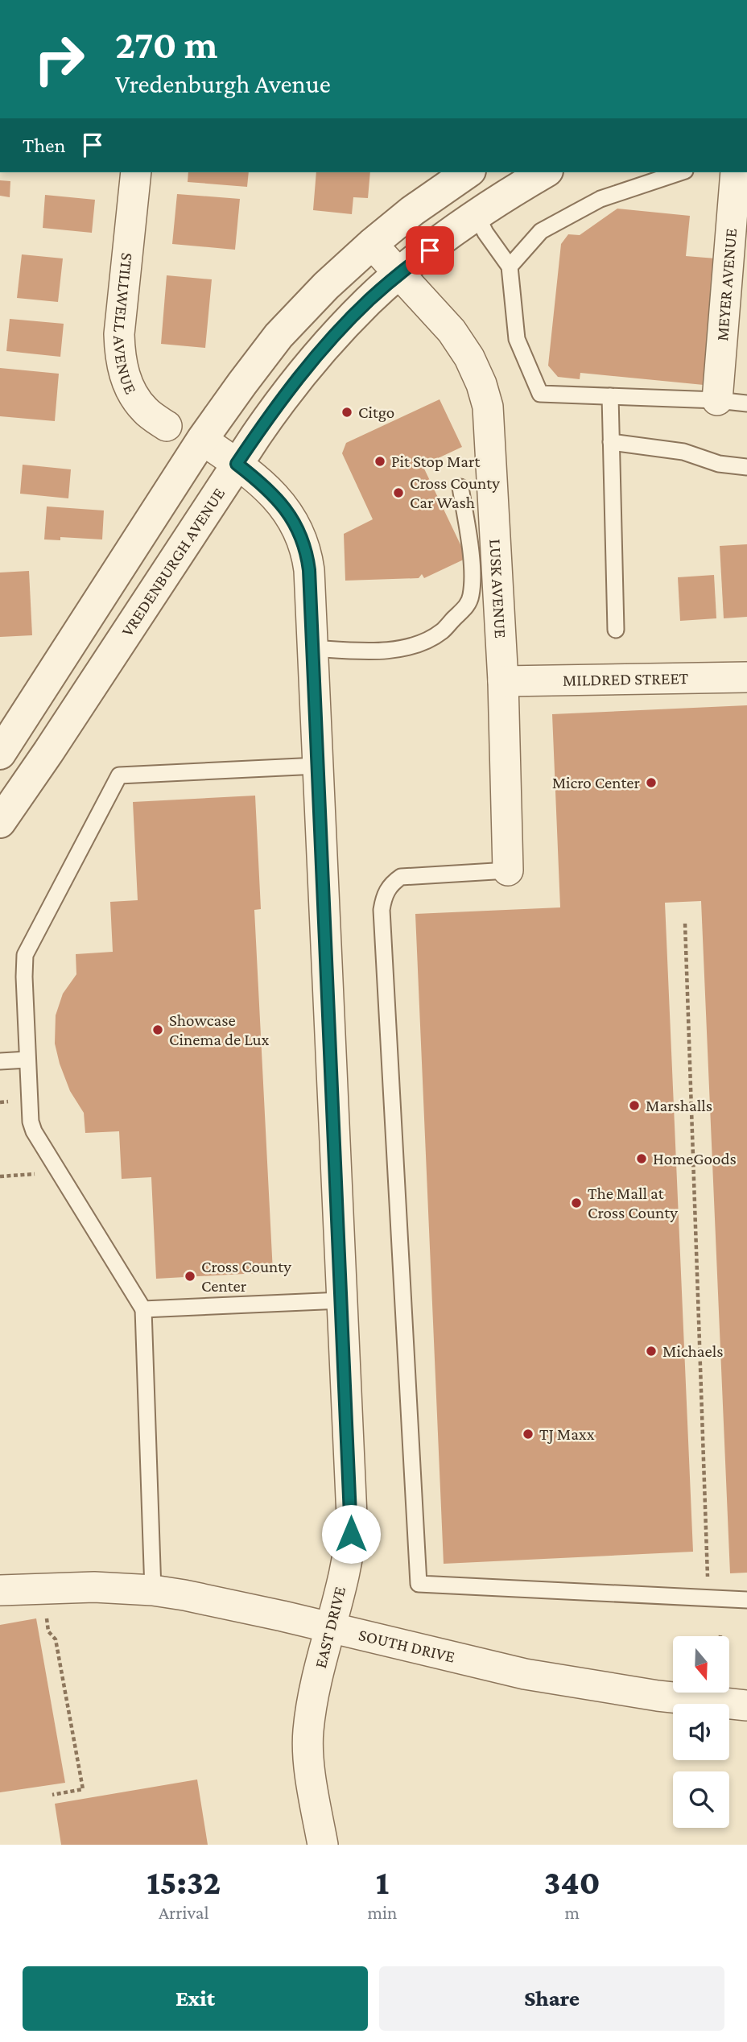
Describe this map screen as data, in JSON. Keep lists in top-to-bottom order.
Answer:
{
  "streets": {
    "street": [
      "MEYER AVENUE",
      "STILLWELL AVENUE",
      "VREDENBURGH AVENUE",
      "LUSK AVENUE",
      "MILDRED STREET",
      "EAST DRIVE",
      "SOUTH DRIVE"
    ]
  },
  "crossings": [
    ["VREDENBURGH AVENUE", "LUSK AVENUE"],
    ["VREDENBURGH AVENUE", "EAST DRIVE"],
    ["LUSK AVENUE", "MILDRED STREET"],
    ["EAST DRIVE", "SOUTH DRIVE"]
  ],
  "places": [
    "Citgo",
    "Pit Stop Mart",
    "Cross County Car Wash",
    "Micro Center",
    "Showcase Cinema de Lux",
    "Marshalls",
    "HomeGoods",
    "The Mall at Cross County",
    "Cross County Center",
    "Michaels",
    "TJ Maxx"
  ],
  "north": "bottom",
  "page": {
    "turn": ["270 m", "Vredenburgh Avenue"],
    "then": "Then",
    "eta": [
      "15:32",
      "Arrival",
      "1",
      "min",
      "340",
      "m"
    ],
    "buttons": ["Exit", "Share"]
  }
}
